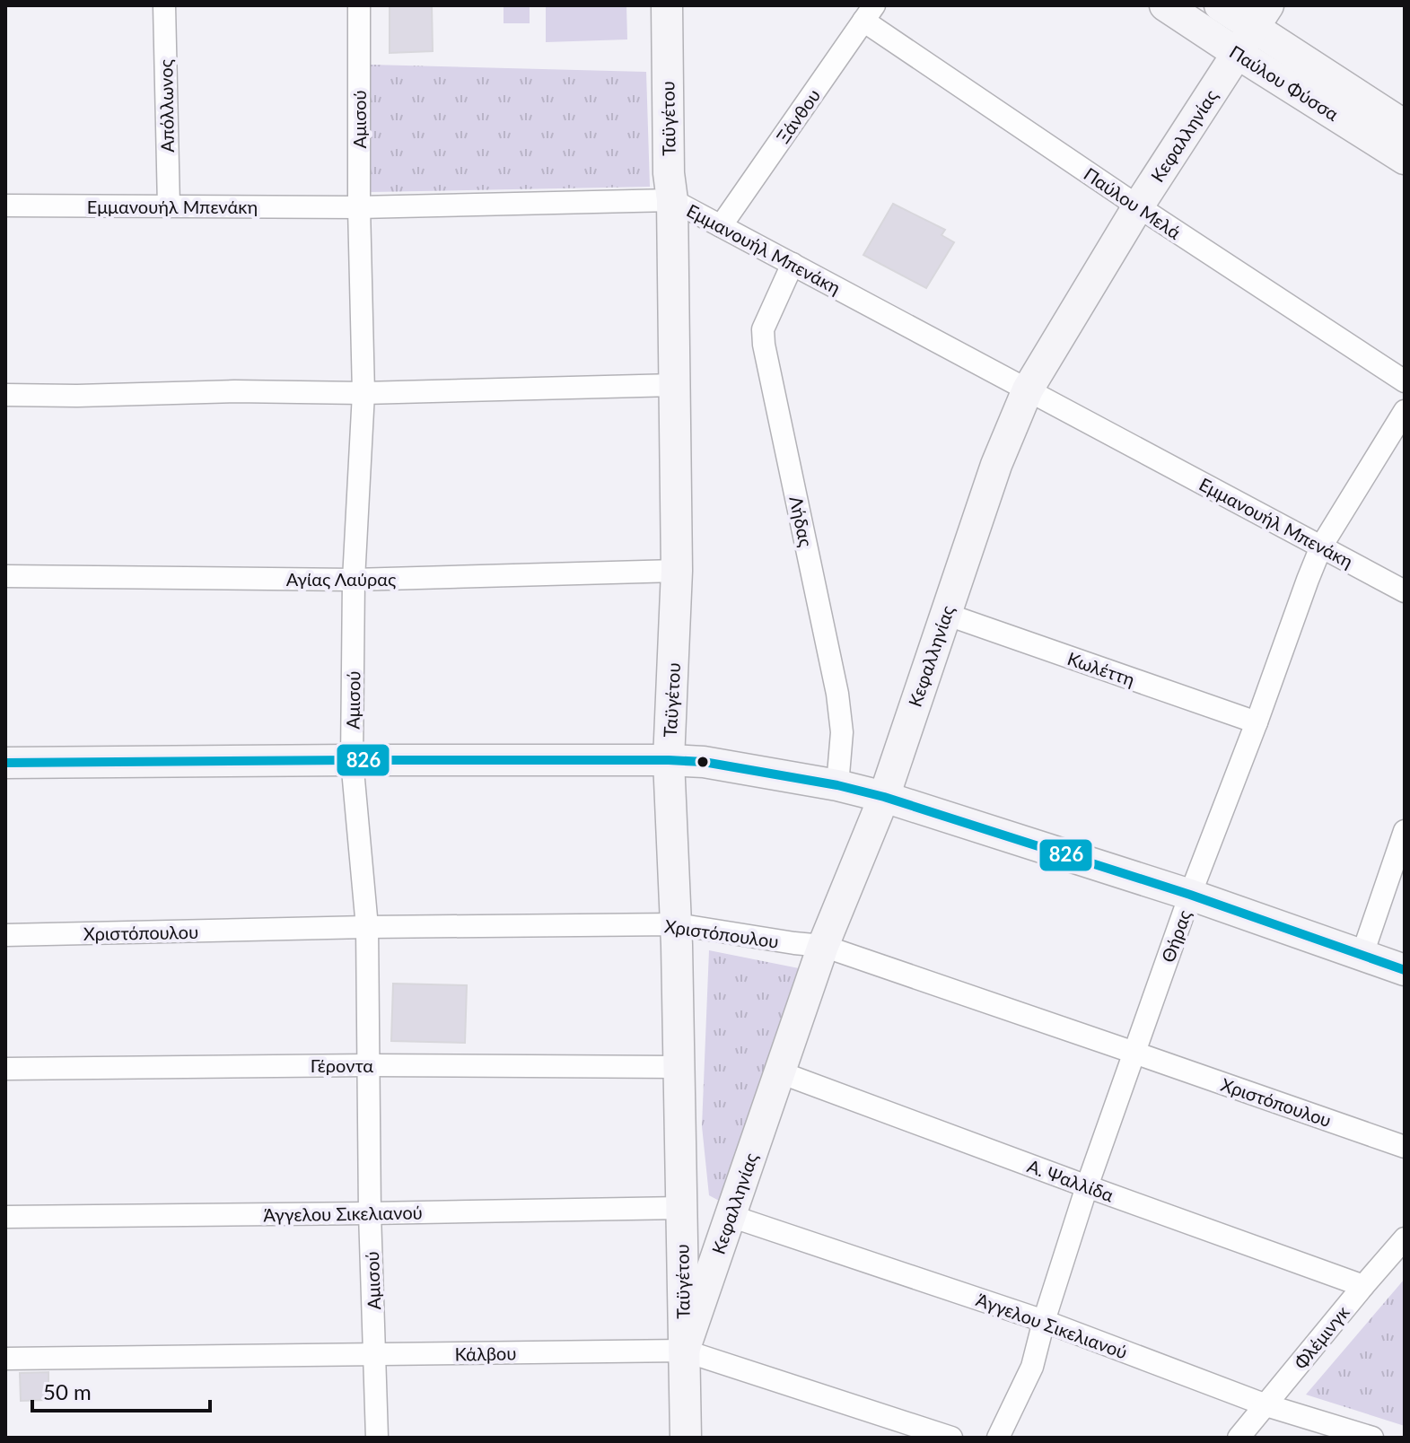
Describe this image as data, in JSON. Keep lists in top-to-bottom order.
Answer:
{
  "streets": {
    "street": [
      "Παύλου Φύσσα",
      "Απόλλωνος",
      "Ξάνθου",
      "Ταϋγέτου",
      "Αμισού",
      "Κεφαλληνίας",
      "Παύλου Μελά",
      "Εμμανουήλ Μπενάκη",
      "Λήδας",
      "Αγίας Λαύρας",
      "Κωλέττη",
      "Χριστόπουλου",
      "Θήρας",
      "Γέροντα",
      "Α. Ψαλλίδα",
      "Άγγελου Σικελιανού",
      "Φλέμινγκ",
      "Κάλβου"
    ]
  },
  "crossings": [
    ["Παύλου Φύσσα", "Κεφαλληνίας"],
    ["Απόλλωνος", "Εμμανουήλ Μπενάκη"],
    ["Ξάνθου", "Παύλου Μελά"],
    ["Ξάνθου", "Εμμανουήλ Μπενάκη"],
    ["Ταϋγέτου", "Κεφαλληνίας"],
    ["Ταϋγέτου", "Εμμανουήλ Μπενάκη"],
    ["Ταϋγέτου", "Αγίας Λαύρας"],
    ["Ταϋγέτου", "Χριστόπουλου"],
    ["Ταϋγέτου", "Γέροντα"],
    ["Ταϋγέτου", "Άγγελου Σικελιανού"],
    ["Ταϋγέτου", "Κάλβου"],
    ["Αμισού", "Εμμανουήλ Μπενάκη"],
    ["Αμισού", "Αγίας Λαύρας"],
    ["Αμισού", "Χριστόπουλου"],
    ["Αμισού", "Γέροντα"],
    ["Αμισού", "Άγγελου Σικελιανού"],
    ["Αμισού", "Κάλβου"],
    ["Κεφαλληνίας", "Παύλου Μελά"],
    ["Κεφαλληνίας", "Εμμανουήλ Μπενάκη"],
    ["Κεφαλληνίας", "Κωλέττη"],
    ["Κεφαλληνίας", "Χριστόπουλου"],
    ["Κεφαλληνίας", "Α. Ψαλλίδα"],
    ["Κεφαλληνίας", "Άγγελου Σικελιανού"],
    ["Κεφαλληνίας", "Κάλβου"],
    ["Εμμανουήλ Μπενάκη", "Λήδας"],
    ["Εμμανουήλ Μπενάκη", "Θήρας"],
    ["Κωλέττη", "Θήρας"],
    ["Χριστόπουλου", "Θήρας"],
    ["Θήρας", "Α. Ψαλλίδα"],
    ["Θήρας", "Άγγελου Σικελιανού"],
    ["Α. Ψαλλίδα", "Φλέμινγκ"],
    ["Άγγελου Σικελιανού", "Φλέμινγκ"]
  ],
  "lines": ["transit line 826"],
  "scale_bar": "50 m"
}
